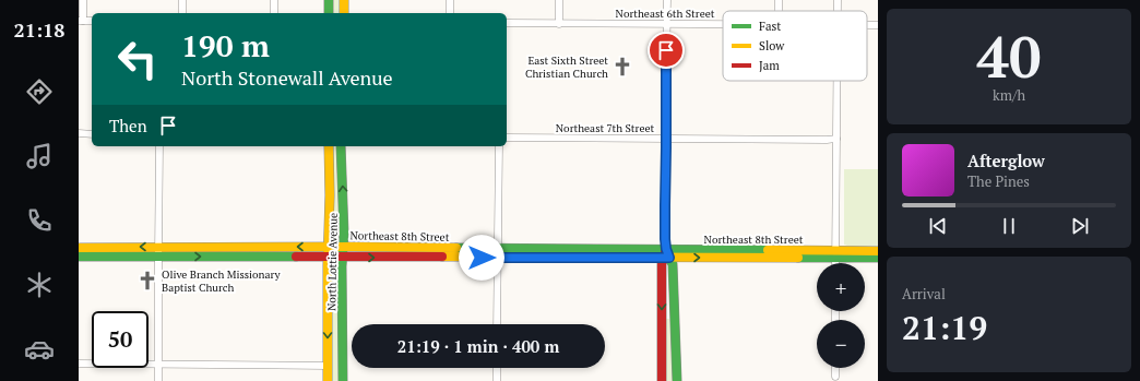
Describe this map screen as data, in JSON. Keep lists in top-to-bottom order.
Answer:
{
  "streets": {
    "main road": ["Northeast 8th Street", "North Lottie Avenue"],
    "street": ["Northeast 6th Street", "Northeast 7th Street"]
  },
  "crossings": [
    ["Northeast 8th Street", "North Lottie Avenue"]
  ],
  "places": {
    "church": ["East Sixth Street Christian Church", "Olive Branch Missionary Baptist Church"]
  },
  "legend": ["Fast", "Slow", "Jam"],
  "page": {
    "tabs": "21:18",
    "tile": [
      ["40", "km/h"],
      ["Arrival", "21:19"]
    ],
    "turn": ["190 m", "North Stonewall Avenue"],
    "then": "Then",
    "song": ["Afterglow", "The Pines"],
    "map_buttons": ["+", "−"],
    "limit": "50",
    "trip": "21:19 · 1 min · 400 m"
  }
}
